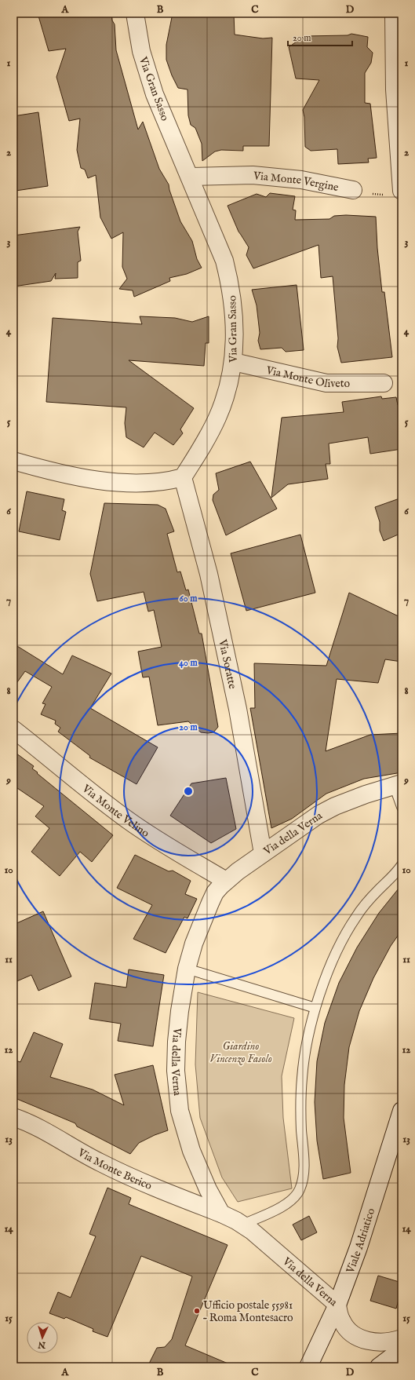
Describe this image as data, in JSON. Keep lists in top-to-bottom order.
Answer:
{
  "streets": {
    "street": [
      "Via Gran Sasso",
      "Via Monte Vergine",
      "Via Monte Oliveto",
      "Via Soratte",
      "Via Monte Velino",
      "Via della Verna",
      "Via Monte Berico",
      "Viale Adriatico"
    ]
  },
  "crossings": [
    ["Via Gran Sasso", "Via Monte Vergine"],
    ["Via Gran Sasso", "Via Monte Oliveto"],
    ["Via Gran Sasso", "Via Soratte"],
    ["Via Soratte", "Via della Verna"],
    ["Via Monte Velino", "Via della Verna"],
    ["Via della Verna", "Via Monte Berico"],
    ["Via della Verna", "Viale Adriatico"]
  ],
  "parks": ["Giardino Vincenzo Fasolo"],
  "places": ["Ufficio postale 55981 – Roma Montesacro"],
  "scale_bar": "20 m",
  "north": "bottom",
  "grid": {
    "columns": [
      "A",
      "B",
      "C",
      "D"
    ],
    "rows": [
      "1",
      "2",
      "3",
      "4",
      "5",
      "6",
      "7",
      "8",
      "9",
      "10",
      "11",
      "12",
      "13",
      "14",
      "15"
    ]
  },
  "rings": ["60 m", "40 m", "20 m"]
}
